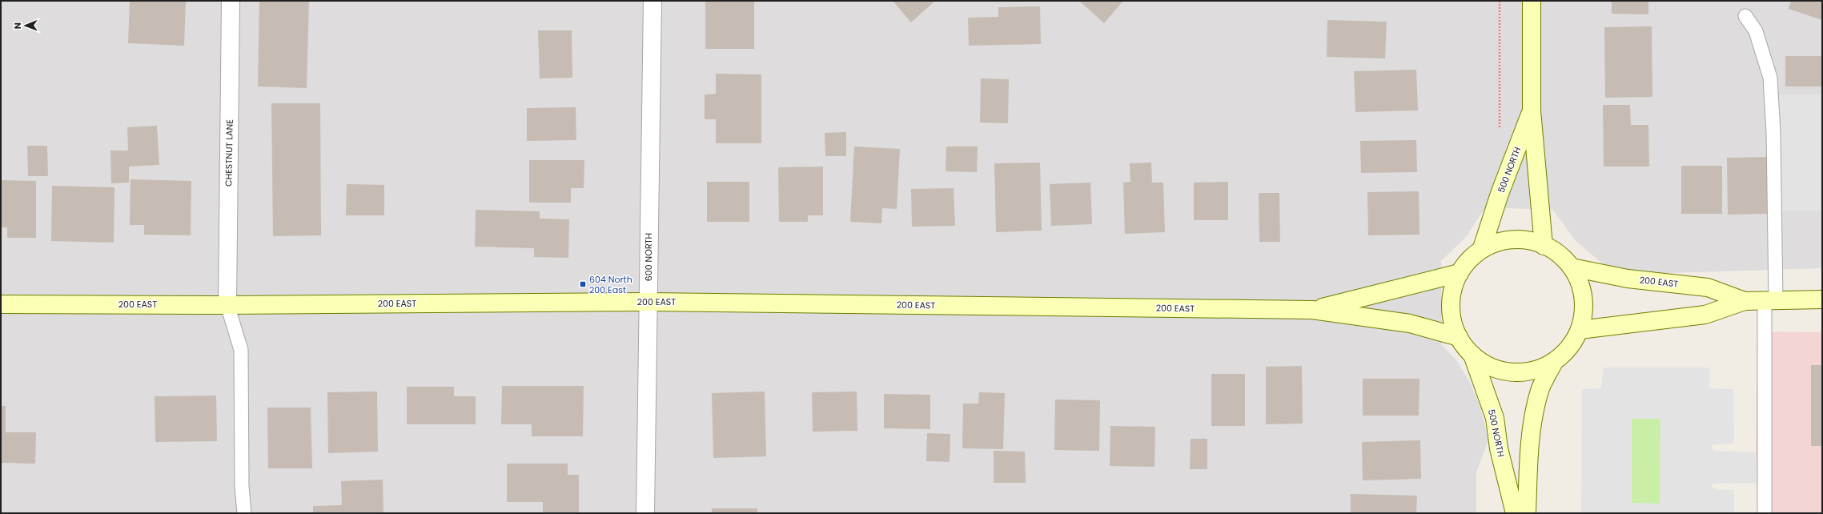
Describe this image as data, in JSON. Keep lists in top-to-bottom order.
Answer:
{
  "streets": {
    "main road": ["500 NORTH", "200 EAST"],
    "street": ["CHESTNUT LANE", "600 NORTH"]
  },
  "crossings": [
    ["CHESTNUT LANE", "200 EAST"],
    ["600 NORTH", "200 EAST"]
  ],
  "places": {
    "transit": ["604 North 200 East"]
  },
  "north": "left"
}
